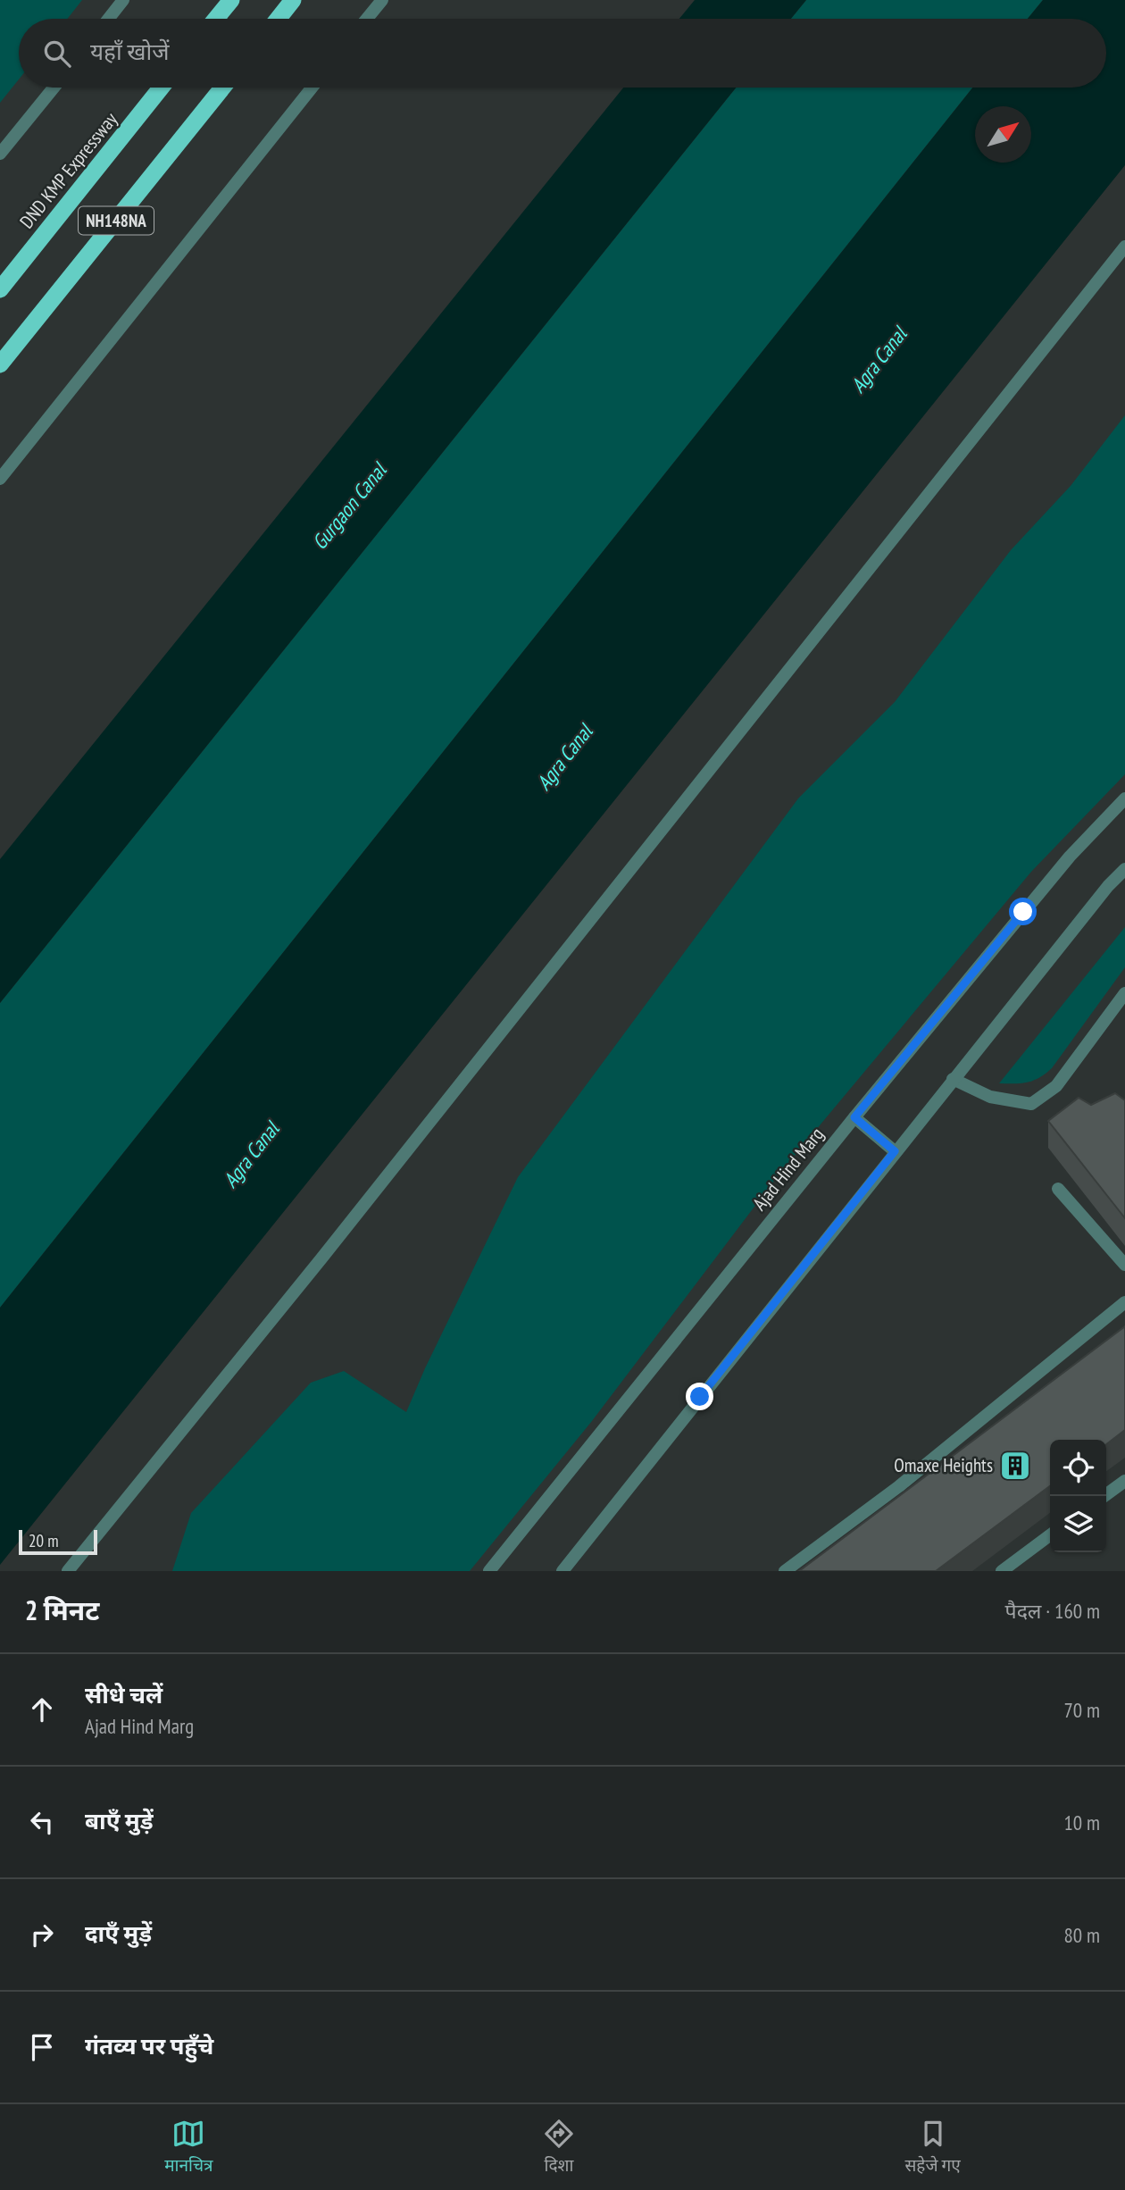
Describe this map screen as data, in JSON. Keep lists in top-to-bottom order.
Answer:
{
  "streets": {
    "highway": ["DND KMP Expressway", "NH148NA"],
    "street": ["Ajad Hind Marg"]
  },
  "water": ["Agra Canal", "Gurgaon Canal"],
  "places": {
    "building": ["Omaxe Heights"]
  },
  "scale_bar": "20 m",
  "north": "top right",
  "page": {
    "search": "यहाँ खोजें",
    "scale": "20 m",
    "heading": ["2 मिनट", "पैदल · 160 m"],
    "list": [
      ["सीधे चलें", "Ajad Hind Marg", "70 m"],
      ["बाएँ मुड़ें", "10 m"],
      ["दाएँ मुड़ें", "80 m"],
      "गंतव्य पर पहुँचे"
    ],
    "nav": ["मानचित्र", "दिशा", "सहेजे गए"]
  }
}
